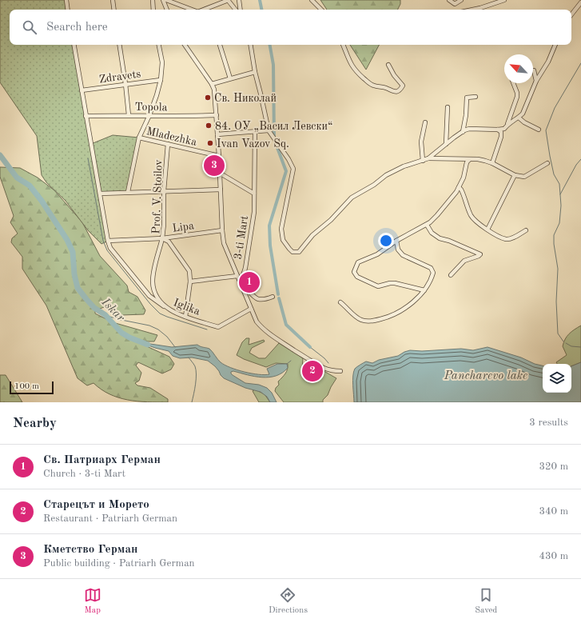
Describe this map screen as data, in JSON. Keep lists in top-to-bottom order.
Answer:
{
  "streets": {
    "street": [
      "Zdravets",
      "Topola",
      "Mladezhka",
      "Prof. V. Stoilov",
      "Lipa",
      "3-ti Mart",
      "Iglika"
    ]
  },
  "crossings": [
    ["Mladezhka", "Prof. V. Stoilov"],
    ["Prof. V. Stoilov", "Lipa"],
    ["Prof. V. Stoilov", "Iglika"],
    ["Lipa", "Iglika"]
  ],
  "water": ["Iskar", "Pancharevo lake"],
  "places": ["Св. Николай", "84. ОУ „Васил Левски“", "Ivan Vazov Sq."],
  "scale_bar": "100 m",
  "north": "top left",
  "page": {
    "search": "Search here",
    "pins": ["3", "1", "2"],
    "scale": "100 m",
    "heading": ["Nearby", "3 results"],
    "list": [
      {
        "mark": "1",
        "name": "Св. Патриарх Герман",
        "note": "Church · 3-ti Mart",
        "value": "320 m"
      },
      {
        "mark": "2",
        "name": "Старецът и Морето",
        "note": "Restaurant · Patriarh German",
        "value": "340 m"
      },
      {
        "mark": "3",
        "name": "Кметство Герман",
        "note": "Public building · Patriarh German",
        "value": "430 m"
      }
    ],
    "nav": ["Map", "Directions", "Saved"]
  }
}
